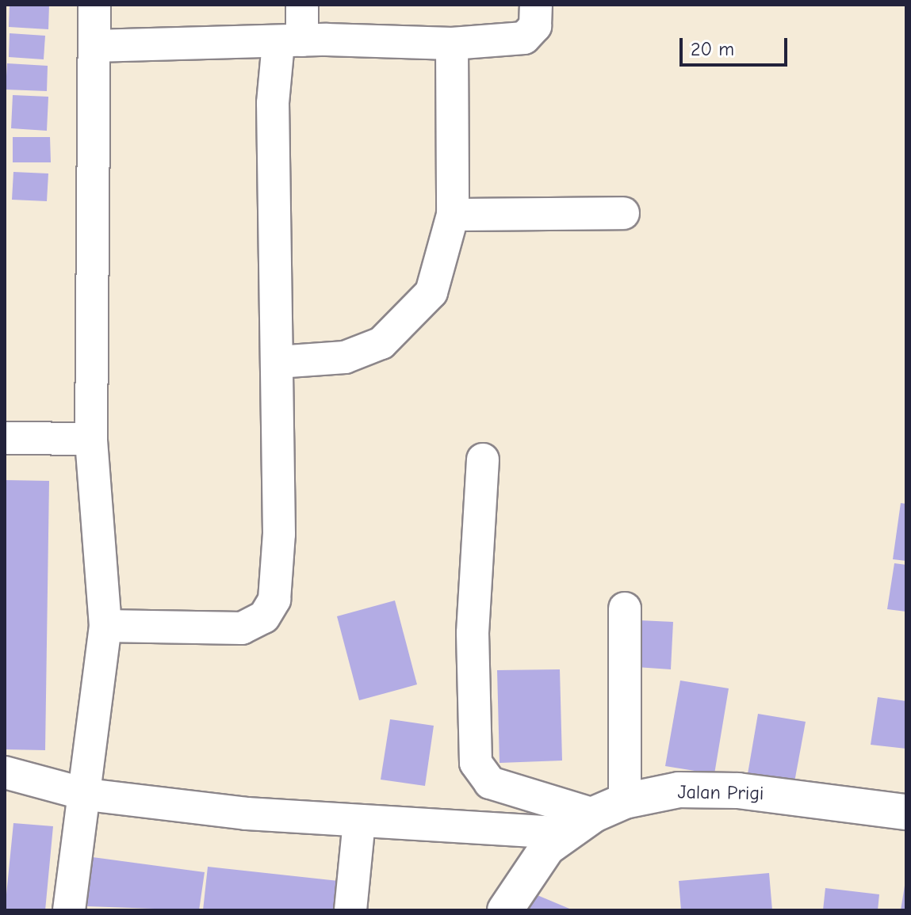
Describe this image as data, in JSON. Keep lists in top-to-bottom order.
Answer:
{
  "streets": {
    "street": ["Jalan Prigi"]
  },
  "scale_bar": "20 m"
}
